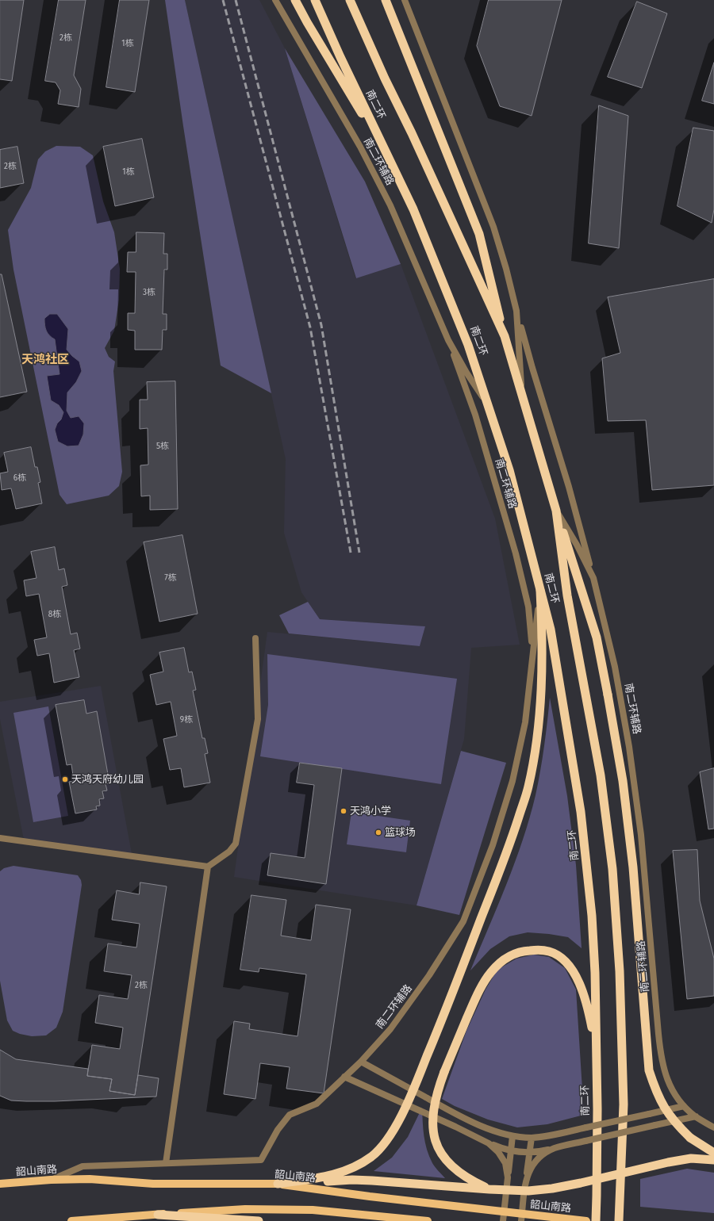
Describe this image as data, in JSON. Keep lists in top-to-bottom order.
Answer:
{
  "streets": {
    "highway": ["南二环"],
    "main road": ["韶山南路"],
    "street": ["南二环辅路"]
  },
  "crossings": [
    ["南二环", "南二环辅路"]
  ],
  "districts": ["天鸿社区"],
  "places": ["天鸿天府幼儿园", "天鸿小学", "篮球场"],
  "house_numbers": [
    "2栋",
    "1栋",
    "2栋",
    "1栋",
    "3栋",
    "5栋",
    "6栋",
    "7栋",
    "8栋",
    "9栋",
    "2栋"
  ]
}
